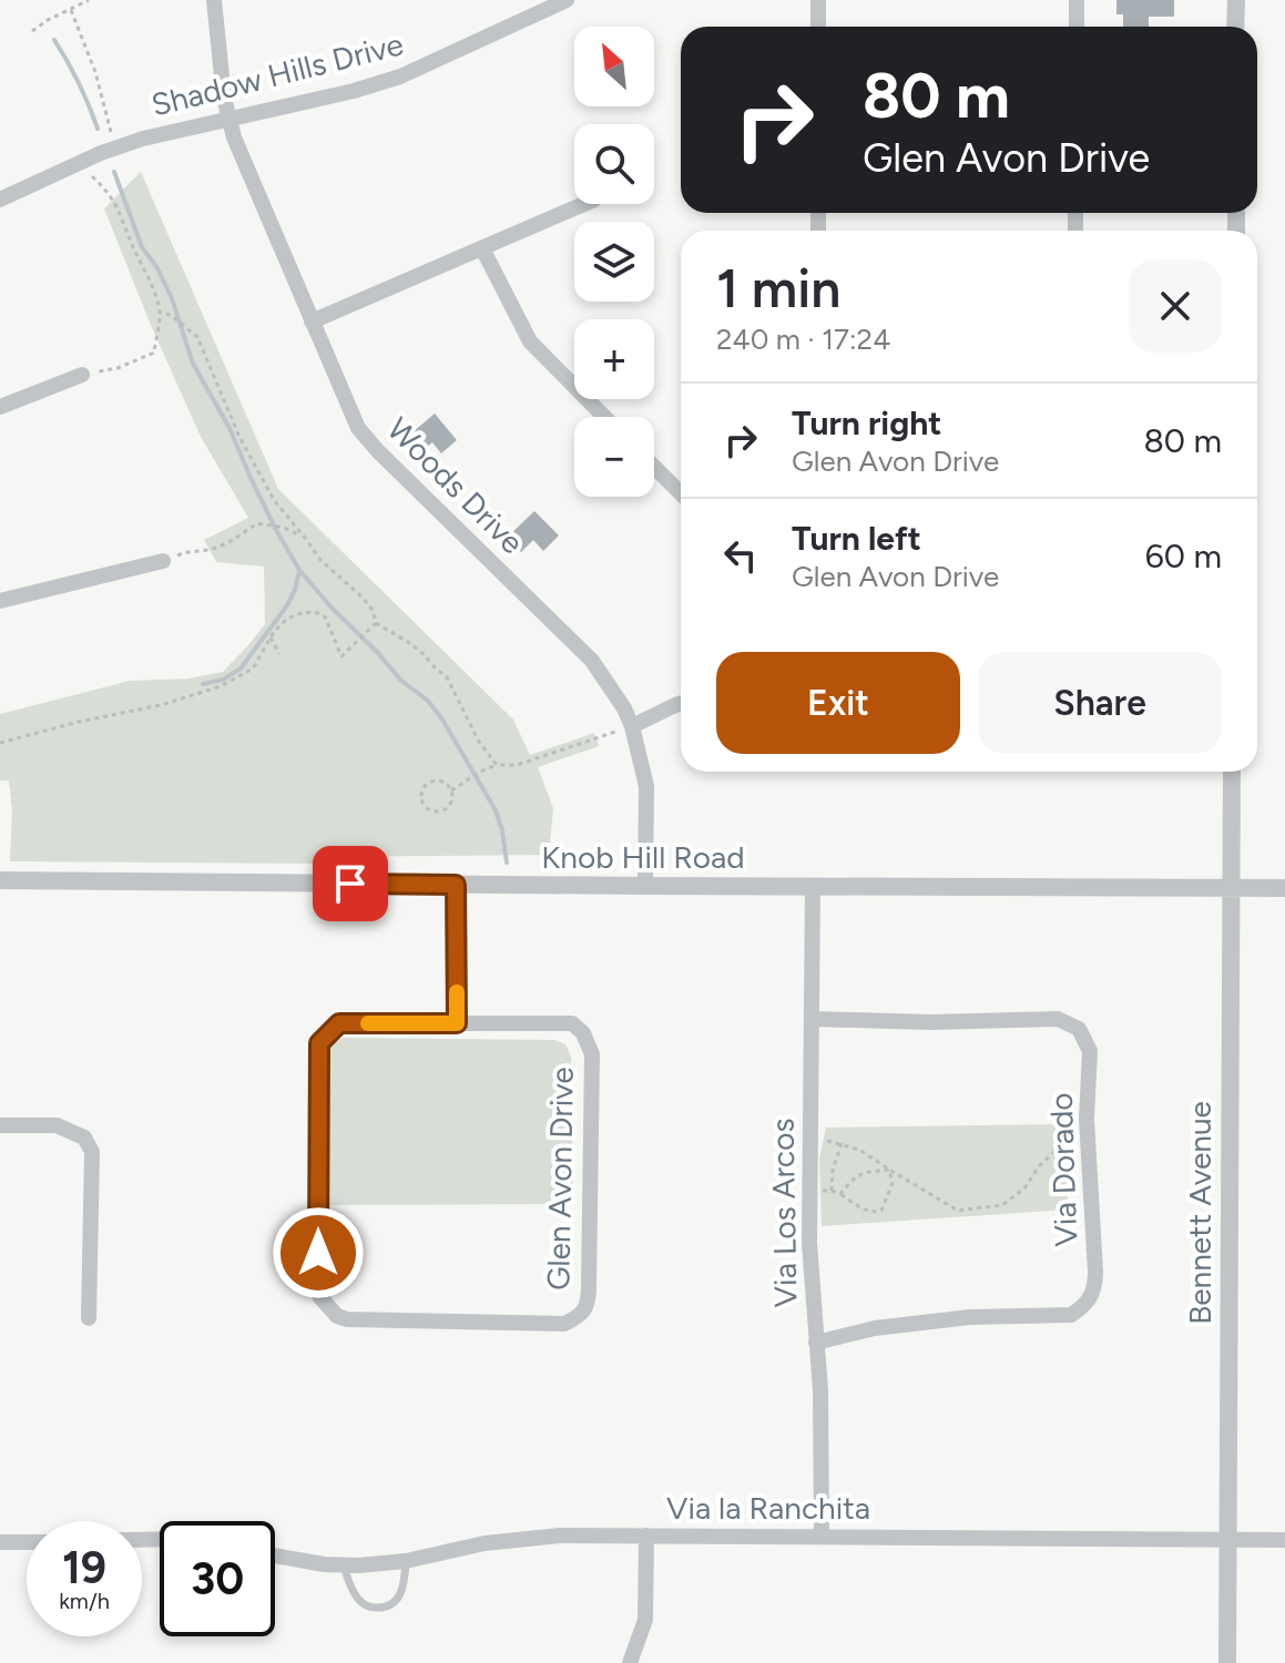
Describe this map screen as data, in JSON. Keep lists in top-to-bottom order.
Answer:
{
  "streets": {
    "street": [
      "Shadow Hills Drive",
      "Woods Drive",
      "Knob Hill Road",
      "Via Dorado",
      "Glen Avon Drive",
      "Via Los Arcos",
      "Bennett Avenue",
      "Via la Ranchita"
    ]
  },
  "crossings": [
    ["Shadow Hills Drive", "Woods Drive"],
    ["Woods Drive", "Knob Hill Road"],
    ["Knob Hill Road", "Via Los Arcos"],
    ["Knob Hill Road", "Bennett Avenue"],
    ["Via Dorado", "Via Los Arcos"],
    ["Via Los Arcos", "Via la Ranchita"],
    ["Bennett Avenue", "Via la Ranchita"]
  ],
  "north": "top left",
  "page": {
    "map_buttons": ["+", "−"],
    "turn": ["80 m", "Glen Avon Drive"],
    "heading": ["1 min", "240 m · 17:24"],
    "list": [
      {
        "name": "Turn right",
        "note": "Glen Avon Drive",
        "value": "80 m"
      },
      {
        "name": "Turn left",
        "note": "Glen Avon Drive",
        "value": "60 m"
      }
    ],
    "buttons": ["Exit", "Share"],
    "speed": "19 km/h",
    "limit": "30"
  }
}
